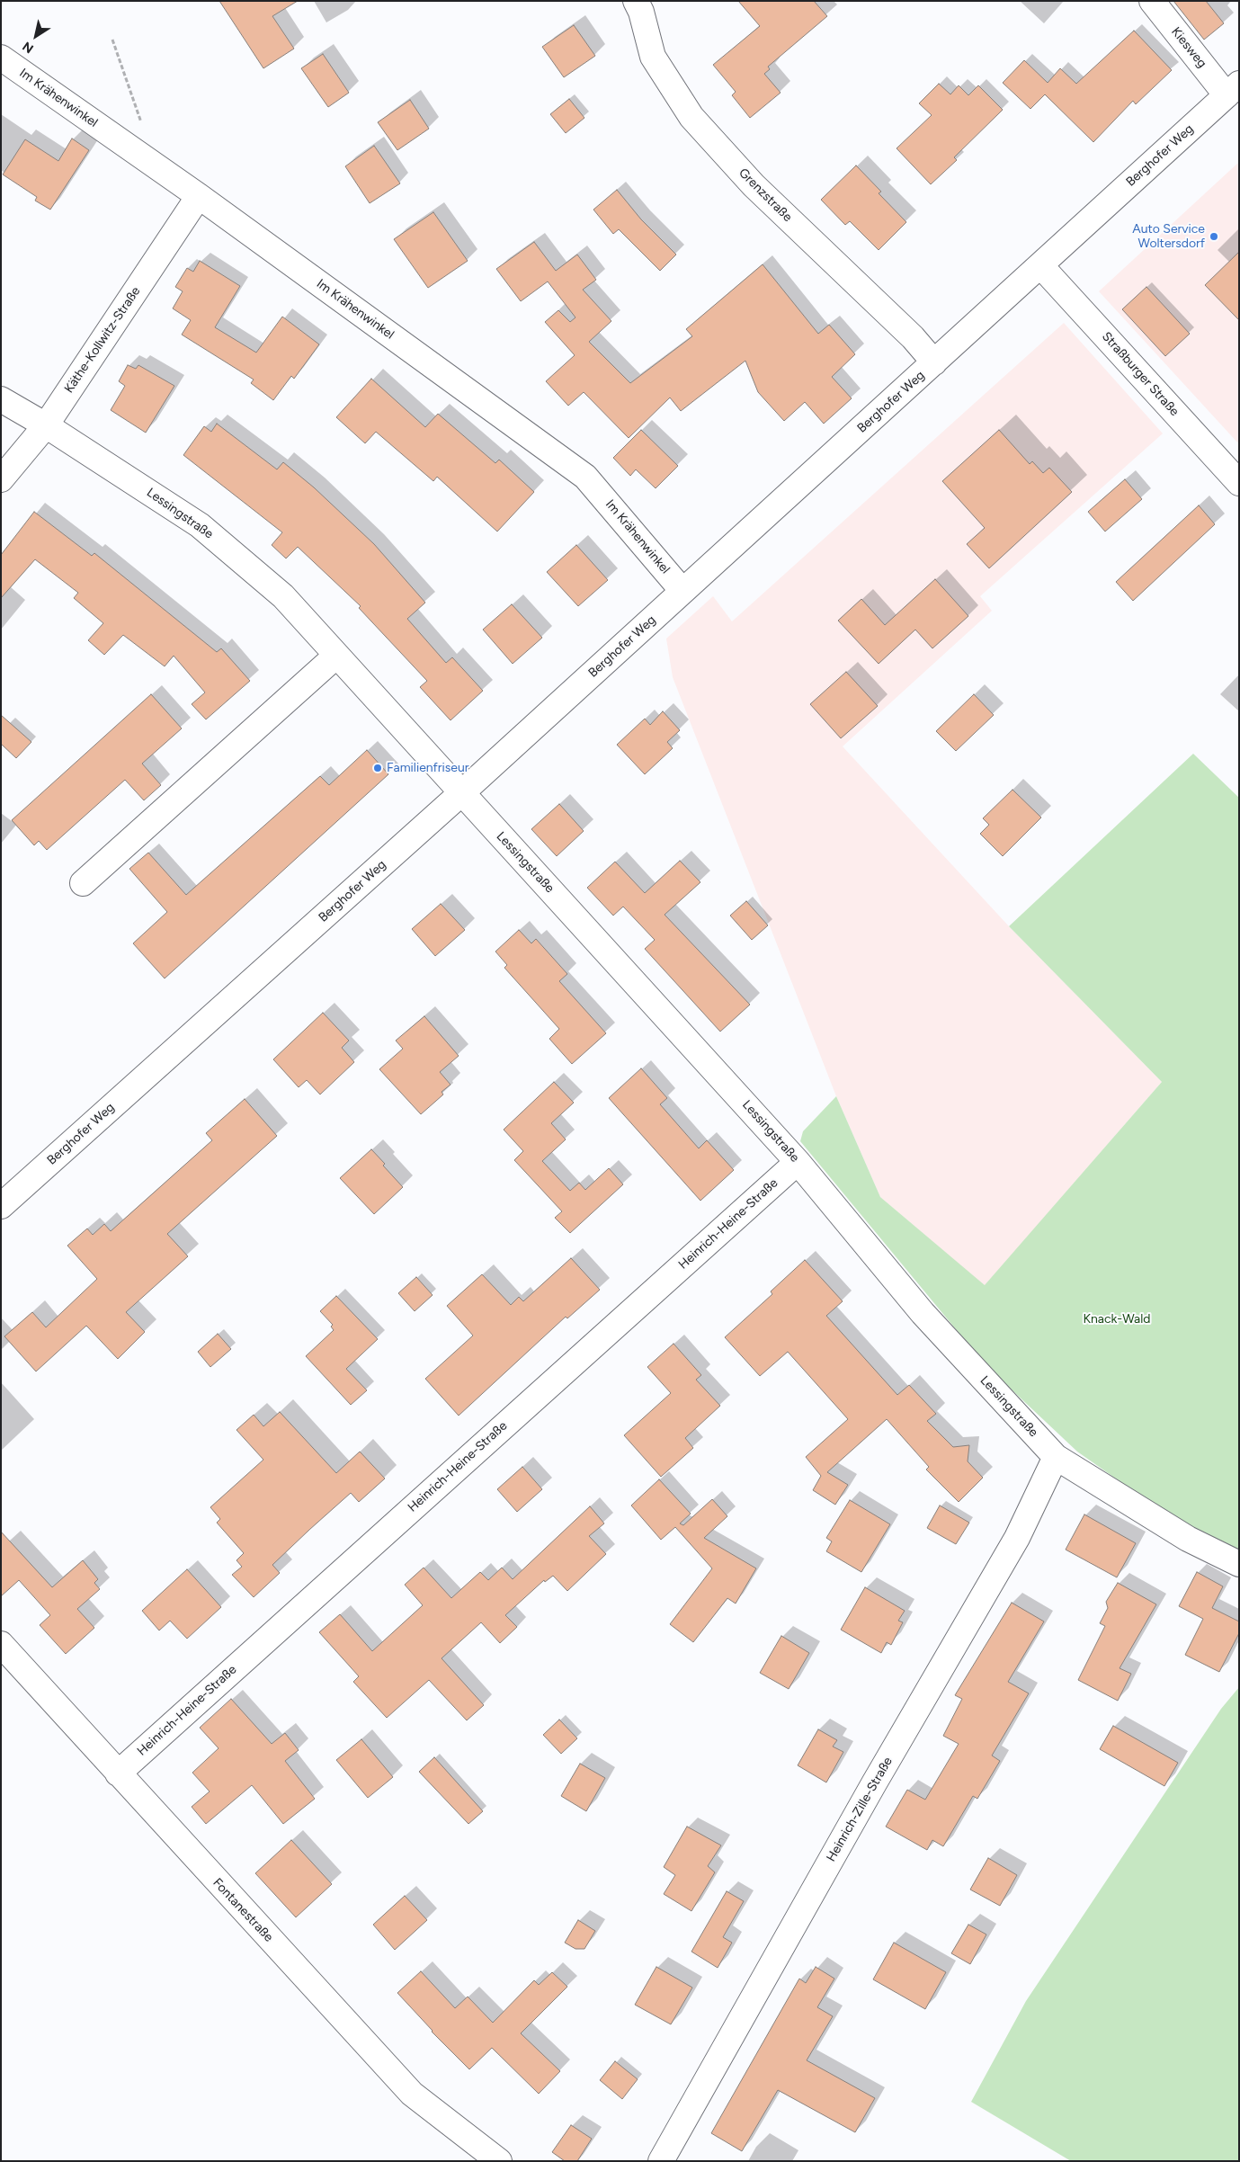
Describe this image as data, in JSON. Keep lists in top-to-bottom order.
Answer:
{
  "streets": {
    "street": [
      "Kiesweg",
      "Im Krähenwinkel",
      "Berghofer Weg",
      "Grenzstraße",
      "Käthe-Kollwitz-Straße",
      "Straßburger Straße",
      "Lessingstraße",
      "Heinrich-Heine-Straße",
      "Heinrich-Zille-Straße",
      "Fontanestraße"
    ]
  },
  "crossings": [
    ["Kiesweg", "Berghofer Weg"],
    ["Im Krähenwinkel", "Berghofer Weg"],
    ["Im Krähenwinkel", "Käthe-Kollwitz-Straße"],
    ["Berghofer Weg", "Grenzstraße"],
    ["Berghofer Weg", "Straßburger Straße"],
    ["Berghofer Weg", "Lessingstraße"],
    ["Käthe-Kollwitz-Straße", "Lessingstraße"],
    ["Lessingstraße", "Heinrich-Heine-Straße"],
    ["Lessingstraße", "Heinrich-Zille-Straße"],
    ["Heinrich-Heine-Straße", "Fontanestraße"]
  ],
  "parks": ["Knack-Wald"],
  "places": ["Auto Service Woltersdorf", "Familienfriseur"],
  "north": "bottom left"
}
